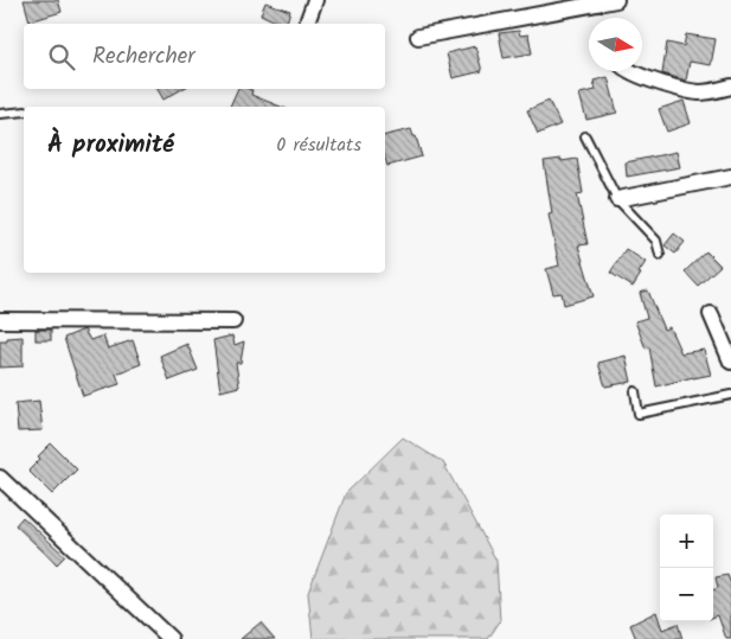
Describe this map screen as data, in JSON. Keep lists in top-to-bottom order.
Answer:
{
  "north": "right",
  "page": {
    "search": "Rechercher",
    "heading": ["À proximité", "0 résultats"],
    "map_buttons": ["+", "−"]
  }
}
